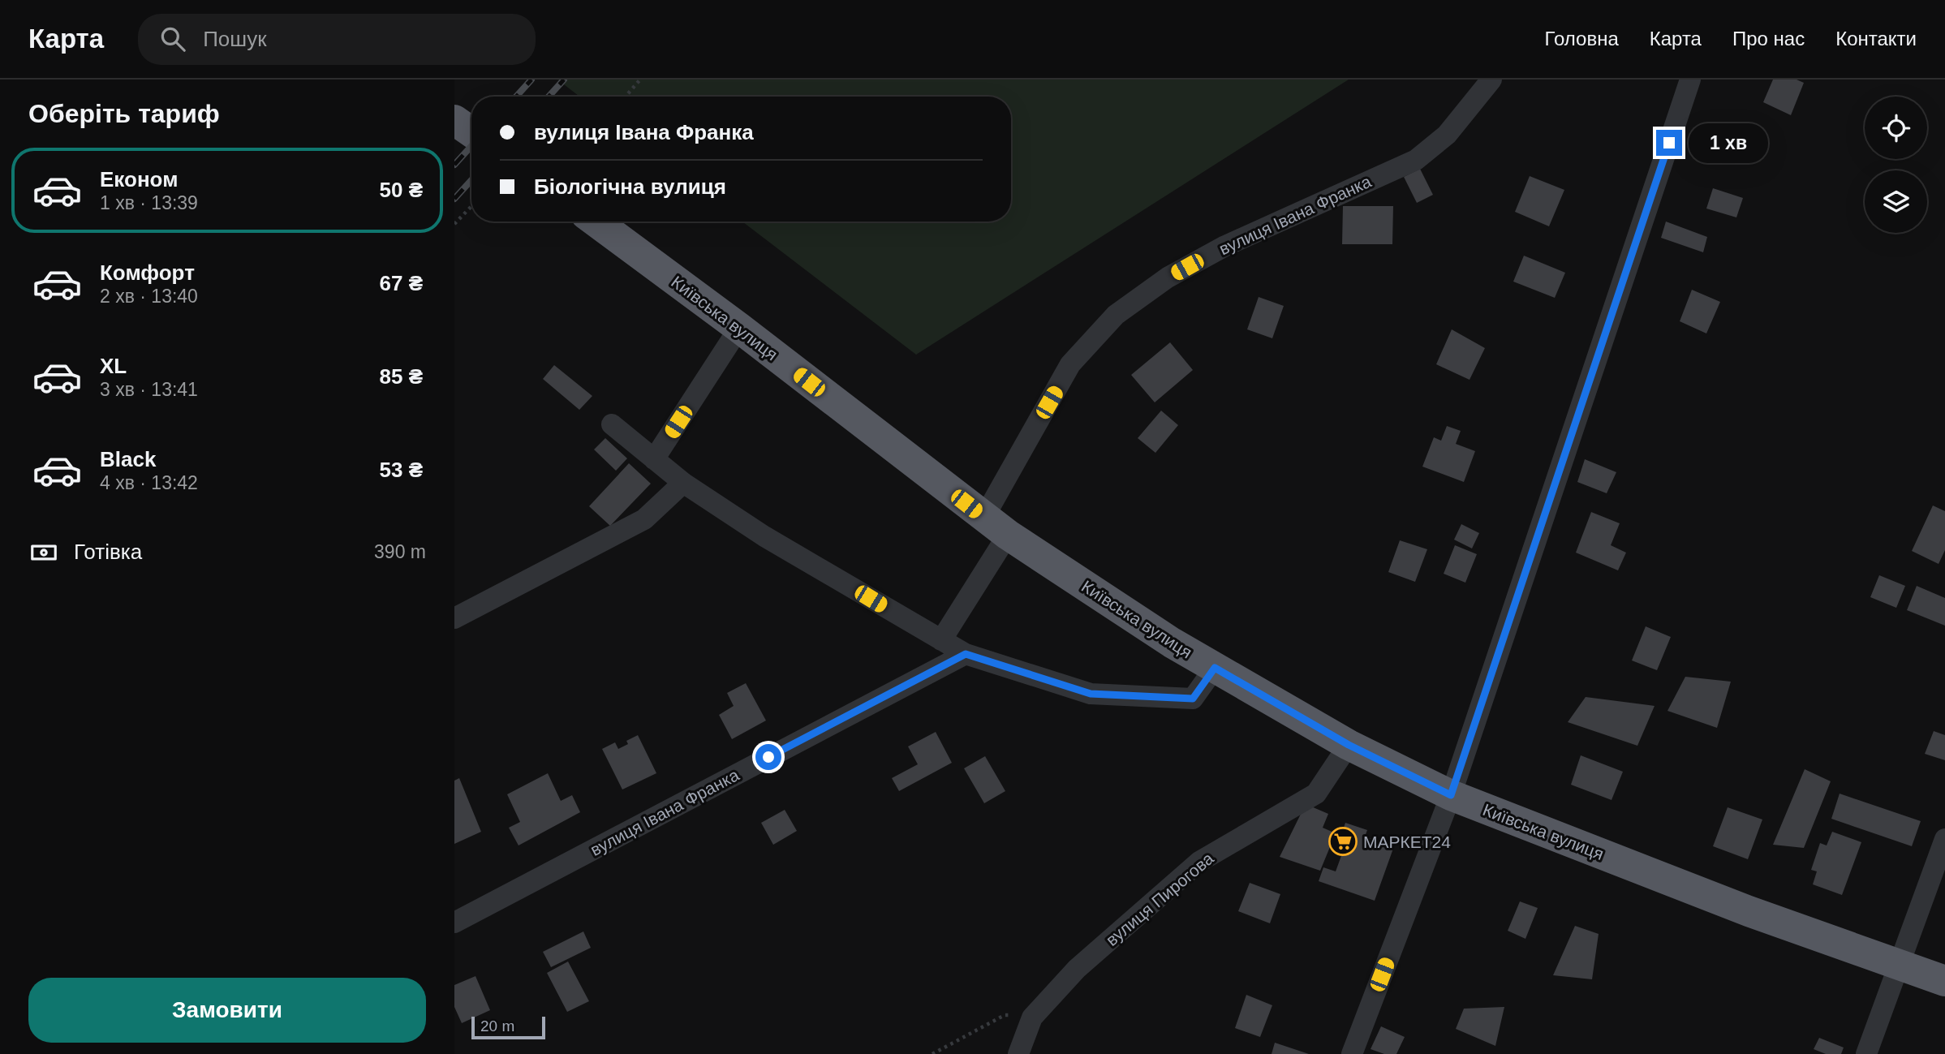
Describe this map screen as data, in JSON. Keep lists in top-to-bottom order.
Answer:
{
  "streets": {
    "highway": ["Київська вулиця"],
    "street": ["вулиця Івана Франка", "вулиця Пирогова"]
  },
  "crossings": [
    ["вулиця Івана Франка", "Київська вулиця"],
    ["Київська вулиця", "вулиця Пирогова"]
  ],
  "places": {
    "supermarket": ["МАРКЕТ24"]
  },
  "scale_bar": "20 m",
  "page": {
    "header": "Карта",
    "search": "Пошук",
    "nav": [
      "Головна",
      "Карта",
      "Про нас",
      "Контакти"
    ],
    "heading": "Оберіть тариф",
    "banner": ["вулиця Івана Франка", "Біологічна вулиця"],
    "bubble": "1 хв",
    "list": [
      {
        "name": "Економ",
        "note": "1 хв · 13:39",
        "value": "50 ₴"
      },
      {
        "name": "Комфорт",
        "note": "2 хв · 13:40",
        "value": "67 ₴"
      },
      {
        "name": "XL",
        "note": "3 хв · 13:41",
        "value": "85 ₴"
      },
      {
        "name": "Black",
        "note": "4 хв · 13:42",
        "value": "53 ₴"
      }
    ],
    "pay": ["Готівка", "390 m"],
    "buttons": "Замовити",
    "scale": "20 m"
  }
}
